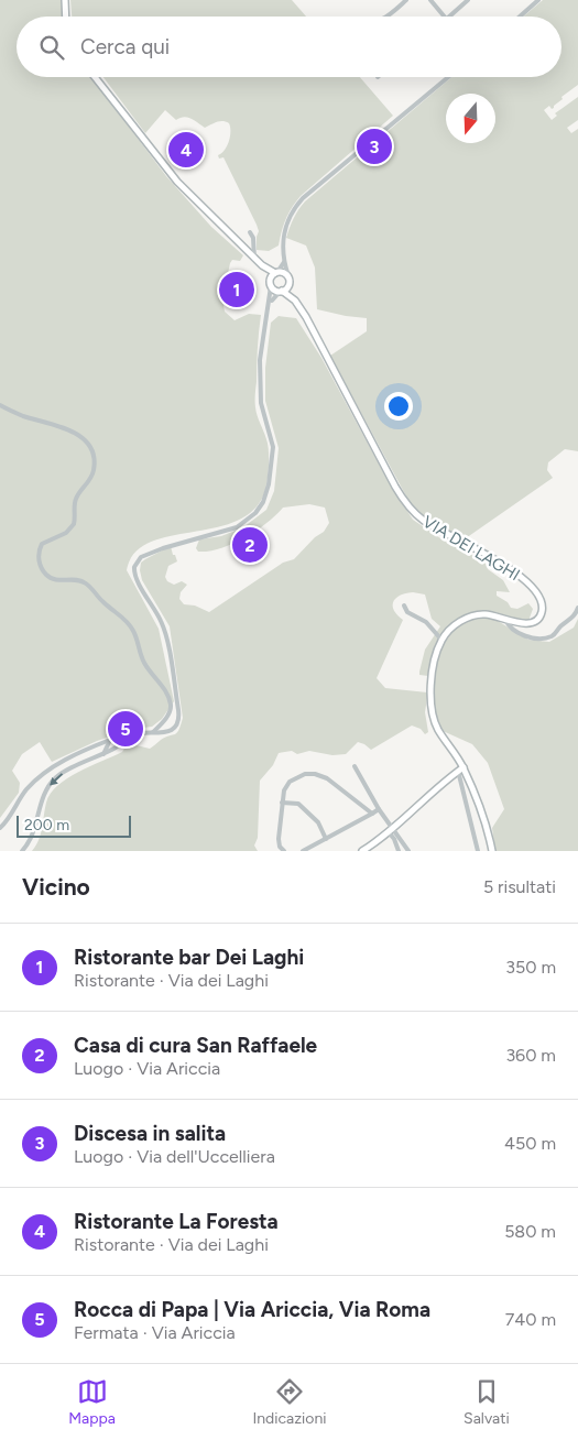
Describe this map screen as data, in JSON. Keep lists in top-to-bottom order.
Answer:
{
  "streets": {
    "main road": ["VIA DEI LAGHI"]
  },
  "scale_bar": "200 m",
  "north": "bottom",
  "page": {
    "search": "Cerca qui",
    "pins": [
      "3",
      "4",
      "1",
      "2",
      "5"
    ],
    "scale": "200 m",
    "heading": ["Vicino", "5 risultati"],
    "list": [
      {
        "mark": "1",
        "name": "Ristorante bar Dei Laghi",
        "note": "Ristorante · Via dei Laghi",
        "value": "350 m"
      },
      {
        "mark": "2",
        "name": "Casa di cura San Raffaele",
        "note": "Luogo · Via Ariccia",
        "value": "360 m"
      },
      {
        "mark": "3",
        "name": "Discesa in salita",
        "note": "Luogo · Via dell'Uccelliera",
        "value": "450 m"
      },
      {
        "mark": "4",
        "name": "Ristorante La Foresta",
        "note": "Ristorante · Via dei Laghi",
        "value": "580 m"
      },
      {
        "mark": "5",
        "name": "Rocca di Papa | Via Ariccia, Via Roma",
        "note": "Fermata · Via Ariccia",
        "value": "740 m"
      }
    ],
    "nav": ["Mappa", "Indicazioni", "Salvati"]
  }
}
